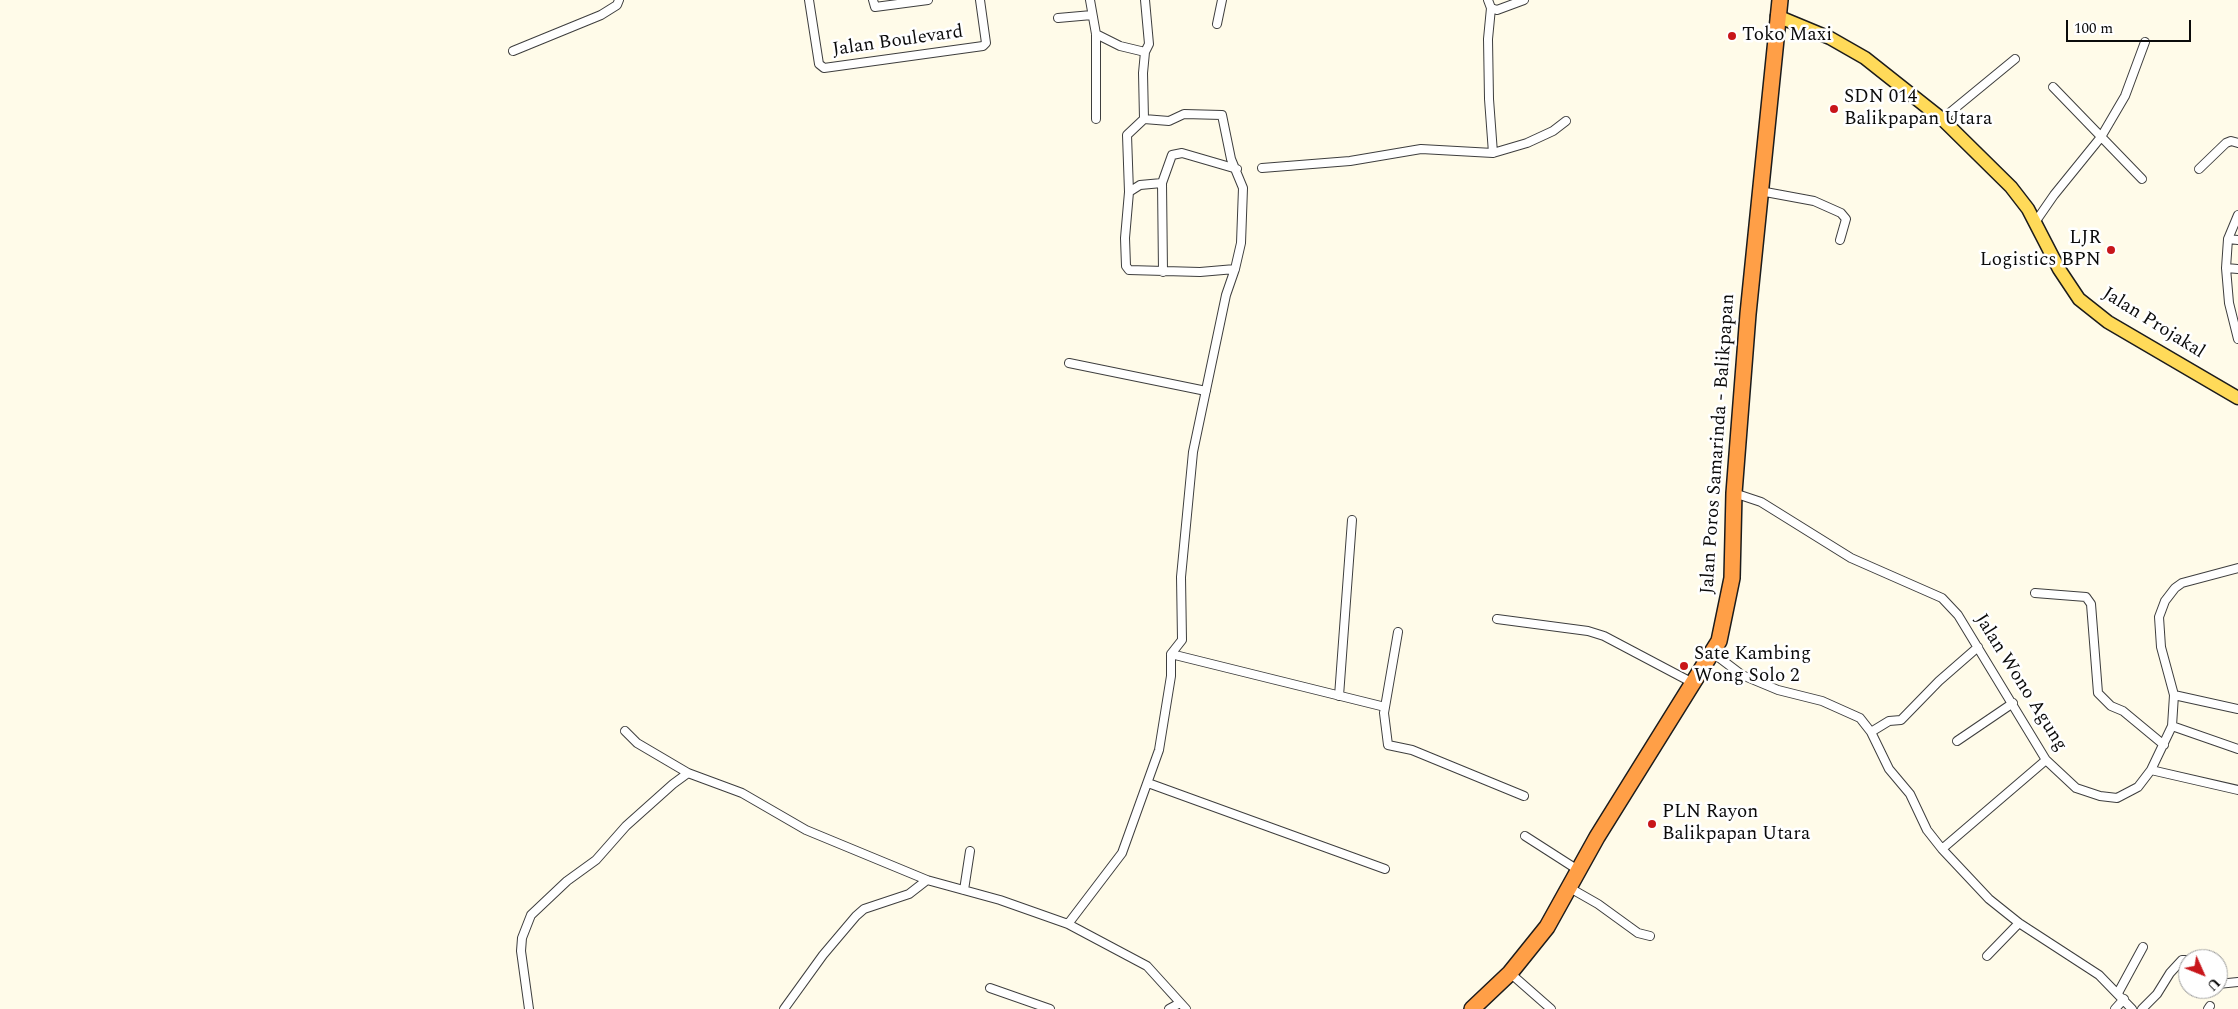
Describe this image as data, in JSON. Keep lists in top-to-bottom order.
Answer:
{
  "streets": {
    "highway": ["Jalan Poros Samarinda - Balikpapan"],
    "main road": ["Jalan Projakal"],
    "street": ["Jalan Boulevard", "Jalan Wono Agung"]
  },
  "crossings": [
    ["Jalan Projakal", "Jalan Poros Samarinda - Balikpapan"],
    ["Jalan Poros Samarinda - Balikpapan", "Jalan Wono Agung"]
  ],
  "places": [
    "Toko Maxi",
    "SDN 014 Balikpapan Utara",
    "LJR Logistics BPN",
    "Sate Kambing Wong Solo 2",
    "PLN Rayon Balikpapan Utara"
  ],
  "scale_bar": "100 m",
  "north": "bottom right"
}
